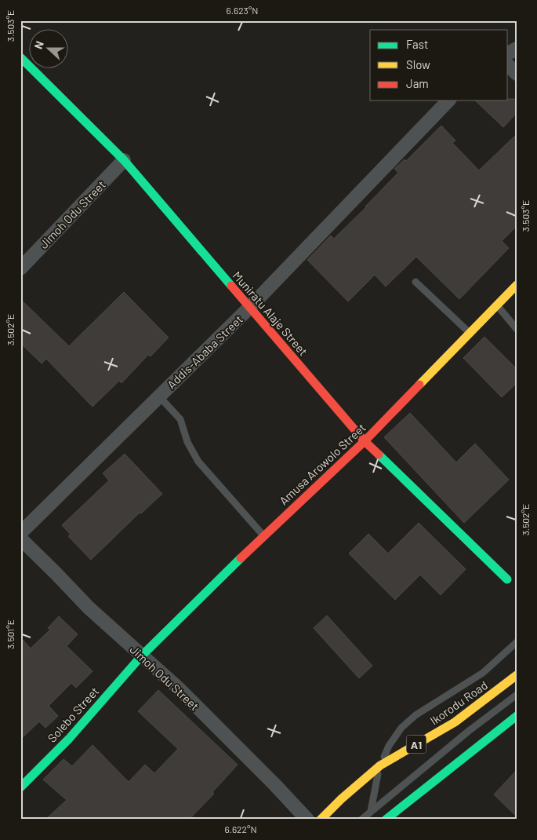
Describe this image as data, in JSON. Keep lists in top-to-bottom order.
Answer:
{
  "streets": {
    "main road": [
      "Muniratu Alaje Street",
      "Amusa Arowolo Street",
      "Ikorodu Road",
      "Solebo Street",
      "A1"
    ],
    "street": ["Jimoh Odu Street", "Addis-Ababa Street"]
  },
  "crossings": [
    ["Jimoh Odu Street", "Muniratu Alaje Street"],
    ["Jimoh Odu Street", "Amusa Arowolo Street"],
    ["Jimoh Odu Street", "Solebo Street"],
    ["Muniratu Alaje Street", "Addis-Ababa Street"],
    ["Muniratu Alaje Street", "Amusa Arowolo Street"],
    ["Amusa Arowolo Street", "Solebo Street"]
  ],
  "legend": ["Fast", "Slow", "Jam"],
  "north": "left",
  "coordinates": [
    "6.623°N",
    "3.503°E",
    "3.502°E",
    "3.501°E",
    "6.622°N"
  ]
}
